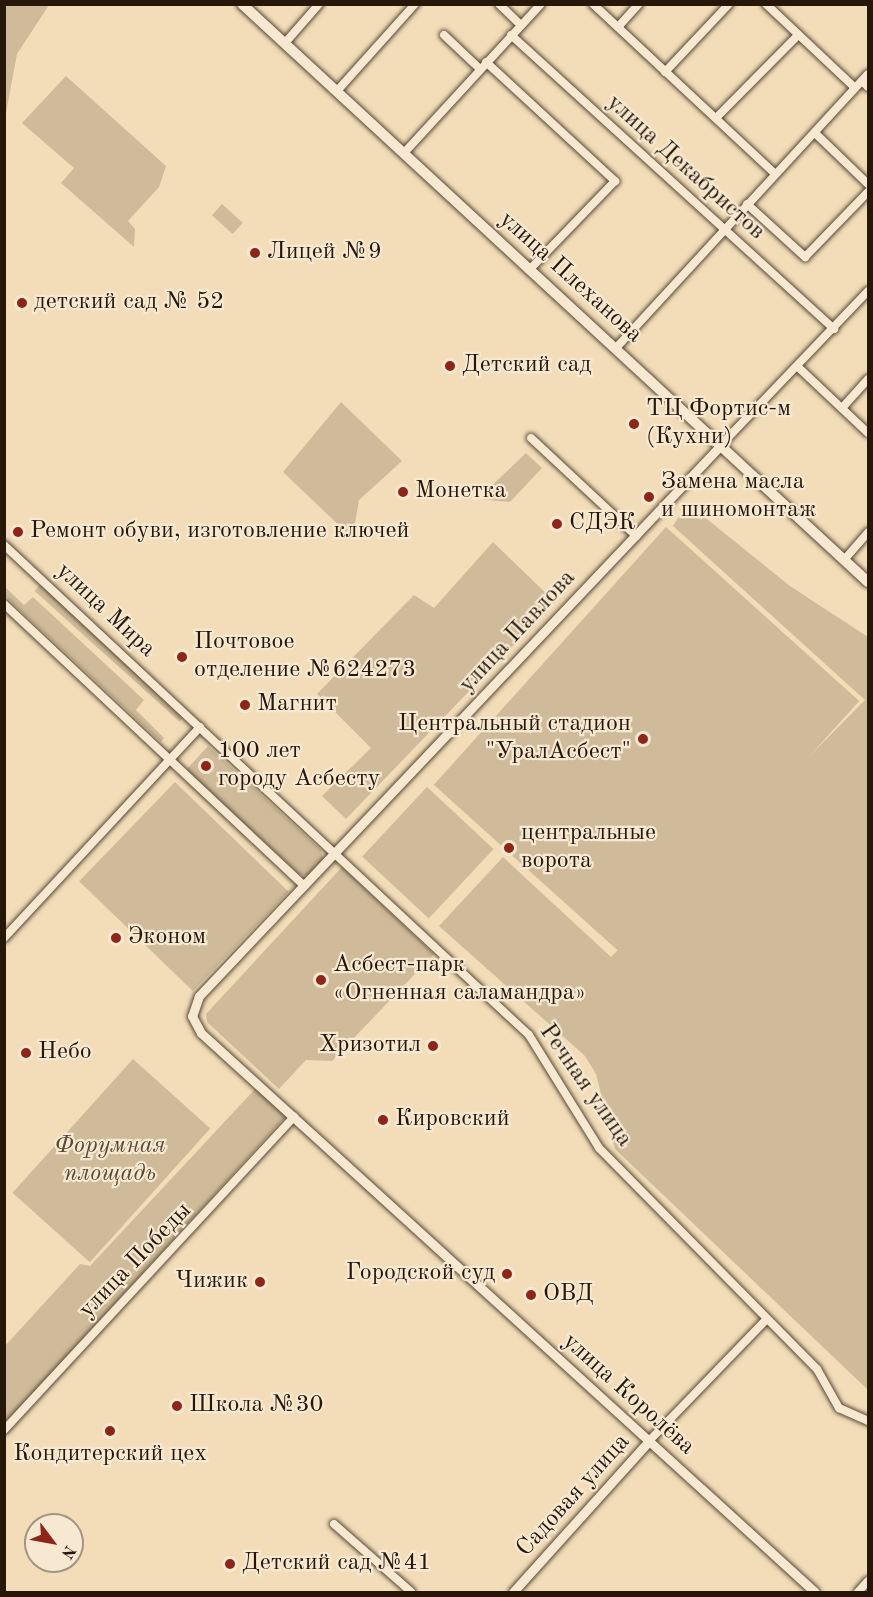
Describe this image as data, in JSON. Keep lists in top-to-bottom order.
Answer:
{
  "streets": {
    "main road": ["улица Плеханова"],
    "street": [
      "улица Декабристов",
      "улица Мира",
      "улица Павлова",
      "Речная улица",
      "улица Победы",
      "улица Королёва",
      "Садовая улица"
    ]
  },
  "crossings": [
    ["улица Декабристов", "улица Павлова"],
    ["улица Плеханова", "улица Павлова"],
    ["улица Мира", "улица Павлова"],
    ["улица Мира", "Речная улица"],
    ["улица Павлова", "Речная улица"],
    ["улица Павлова", "улица Королёва"],
    ["Речная улица", "Садовая улица"],
    ["улица Победы", "улица Королёва"],
    ["улица Королёва", "Садовая улица"]
  ],
  "parks": ["Форумная площадь"],
  "places": [
    "Лицей №9",
    "детский сад № 52",
    "Детский сад",
    "ТЦ Фортис-м (Кухни)",
    "Монетка",
    "Замена масла и шиномонтаж",
    "СДЭК",
    "Ремонт обуви, изготовление ключей",
    "Почтовое отделение №624273",
    "Магнит",
    "Центральный стадион \"УралАсбест\"",
    "100 лет городу Асбесту",
    "центральные ворота",
    "Эконом",
    "Асбест-парк «Огненная саламандра»",
    "Хризотил",
    "Небо",
    "Кировский",
    "Городской суд",
    "Чижик",
    "ОВД",
    "Школа №30",
    "Кондитерский цех",
    "Детский сад №41"
  ],
  "north": "bottom right"
}
